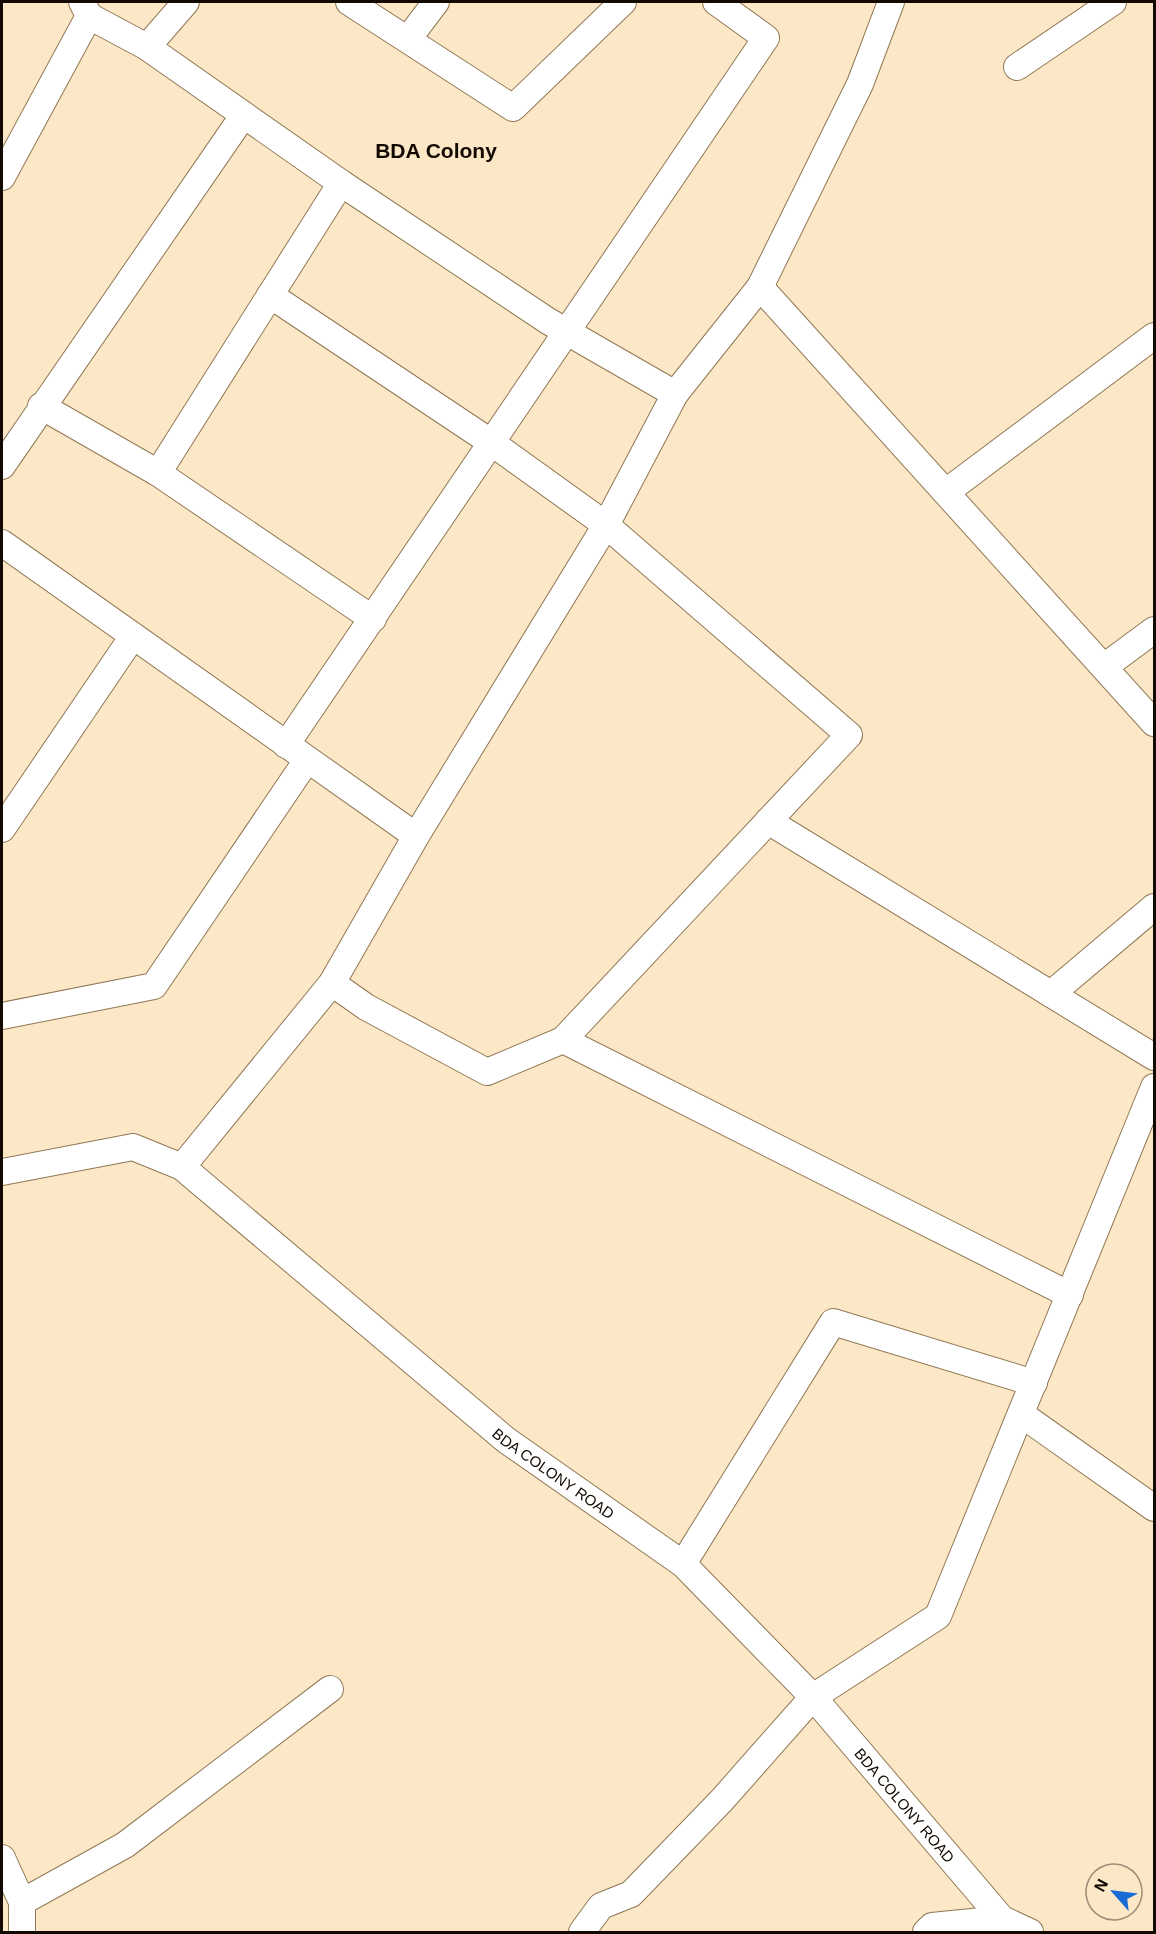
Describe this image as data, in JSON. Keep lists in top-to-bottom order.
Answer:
{
  "streets": {
    "street": ["BDA COLONY ROAD"]
  },
  "districts": ["BDA Colony"],
  "north": "top left"
}
